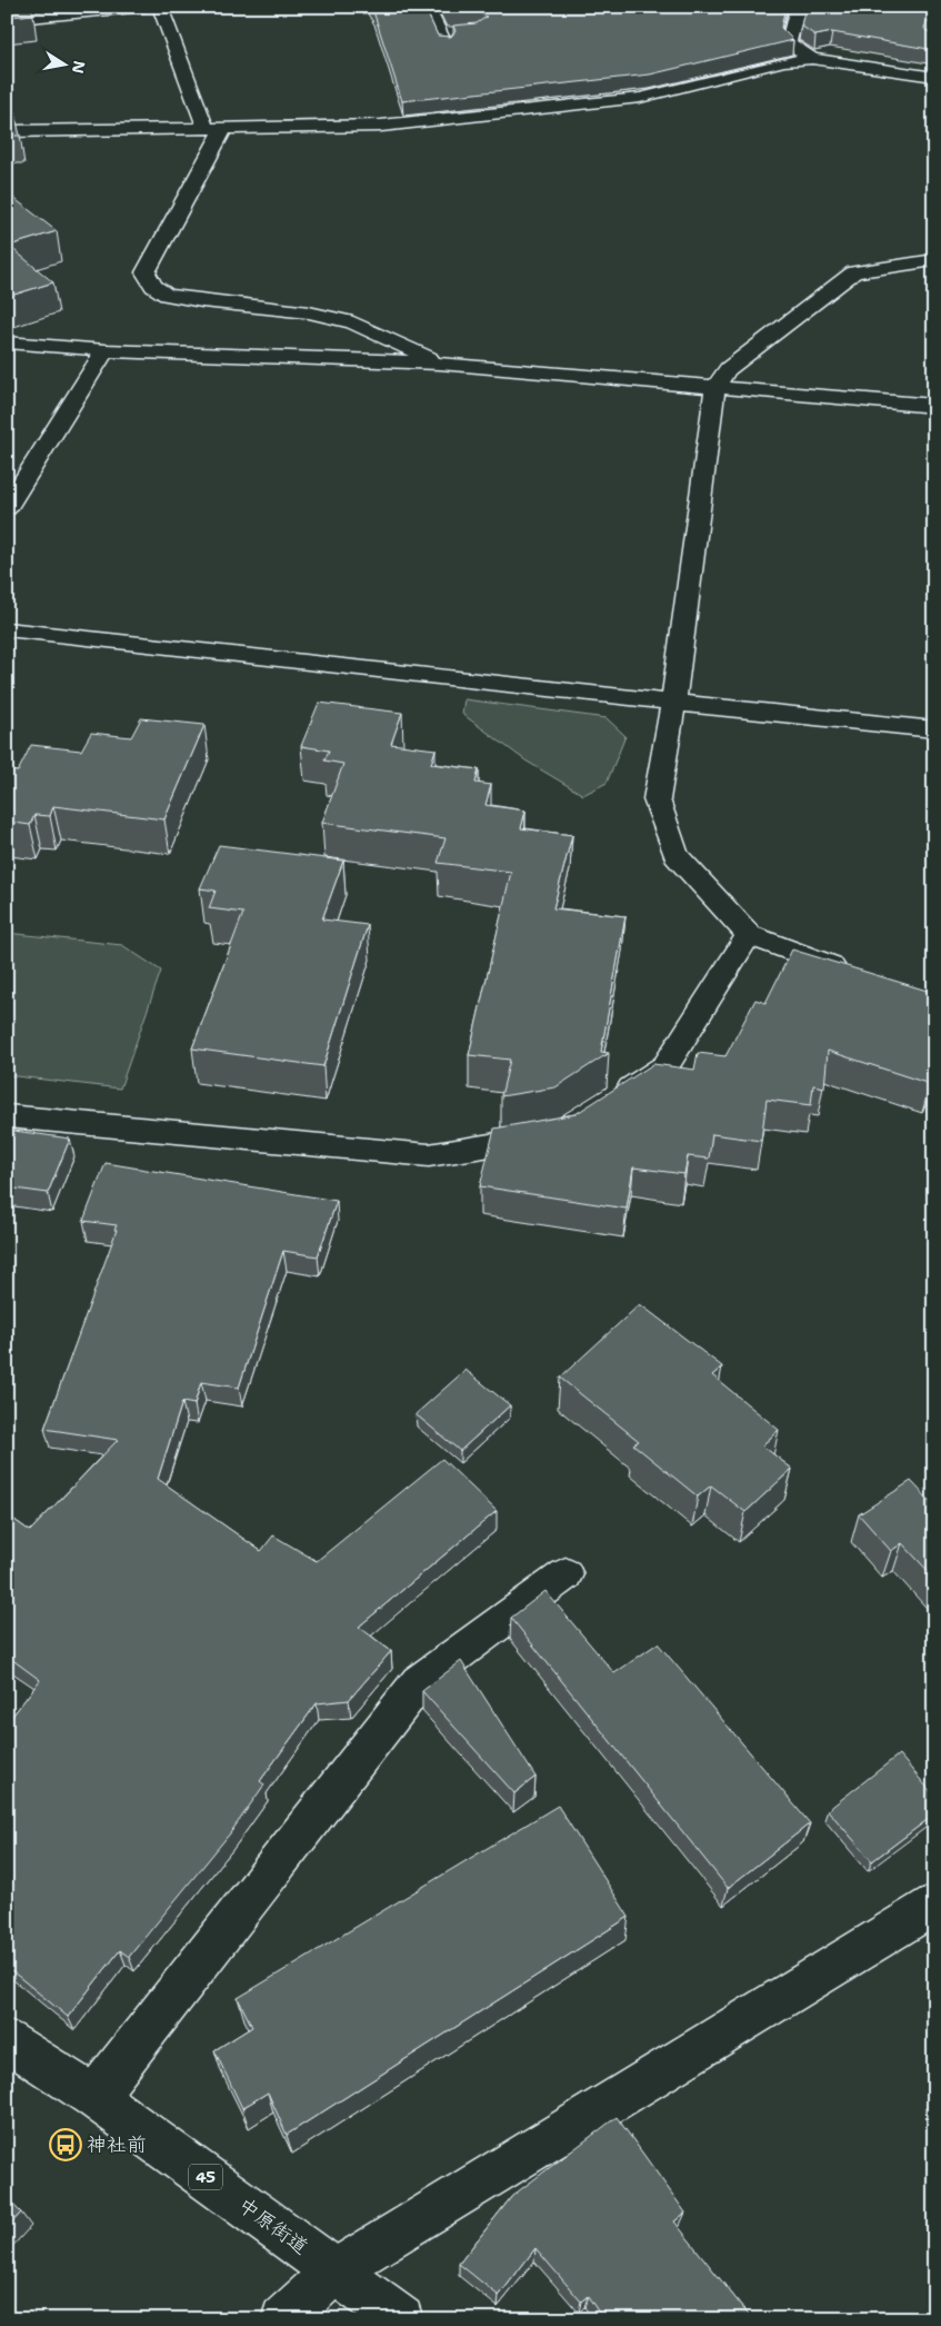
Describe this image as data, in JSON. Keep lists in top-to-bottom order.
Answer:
{
  "streets": {
    "street": ["45", "中原街道"]
  },
  "places": {
    "bus stop": ["神社前"]
  },
  "north": "right"
}
